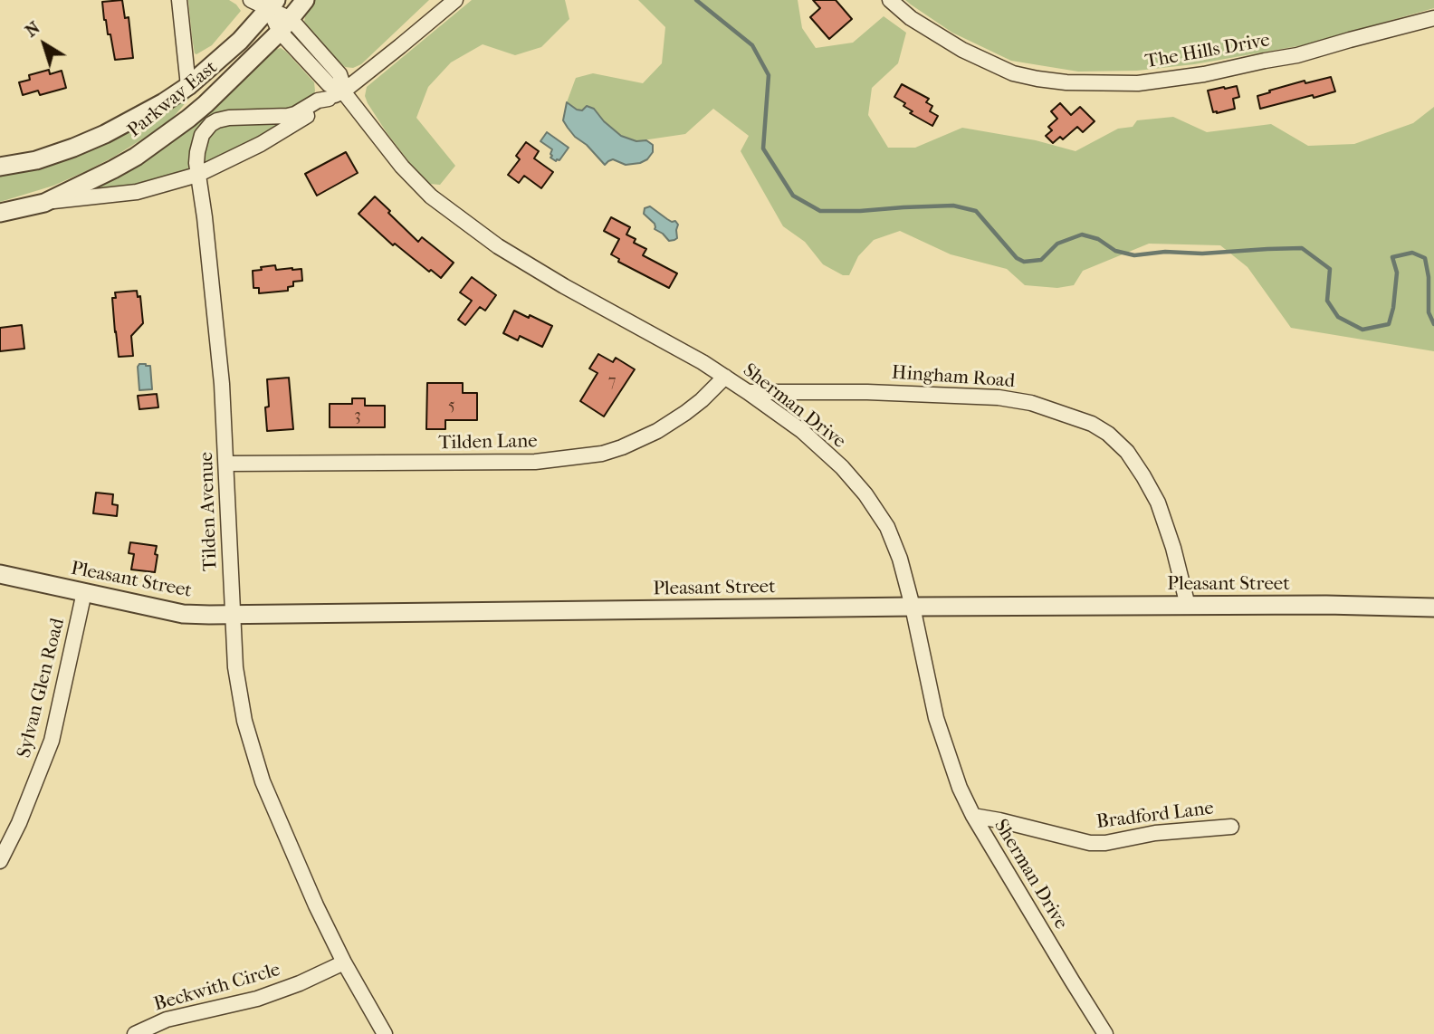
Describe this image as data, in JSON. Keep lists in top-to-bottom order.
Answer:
{
  "streets": {
    "street": [
      "The Hills Drive",
      "Parkway East",
      "Hingham Road",
      "Sherman Drive",
      "Tilden Lane",
      "Tilden Avenue",
      "Pleasant Street",
      "Sylvan Glen Road",
      "Bradford Lane",
      "Beckwith Circle"
    ]
  },
  "crossings": [
    ["Parkway East", "Sherman Drive"],
    ["Parkway East", "Tilden Avenue"],
    ["Hingham Road", "Sherman Drive"],
    ["Hingham Road", "Pleasant Street"],
    ["Sherman Drive", "Tilden Lane"],
    ["Sherman Drive", "Pleasant Street"],
    ["Sherman Drive", "Bradford Lane"],
    ["Tilden Lane", "Tilden Avenue"],
    ["Tilden Avenue", "Pleasant Street"],
    ["Tilden Avenue", "Beckwith Circle"],
    ["Pleasant Street", "Sylvan Glen Road"]
  ],
  "house_numbers": ["7", "5", "3"],
  "north": "top left"
}
